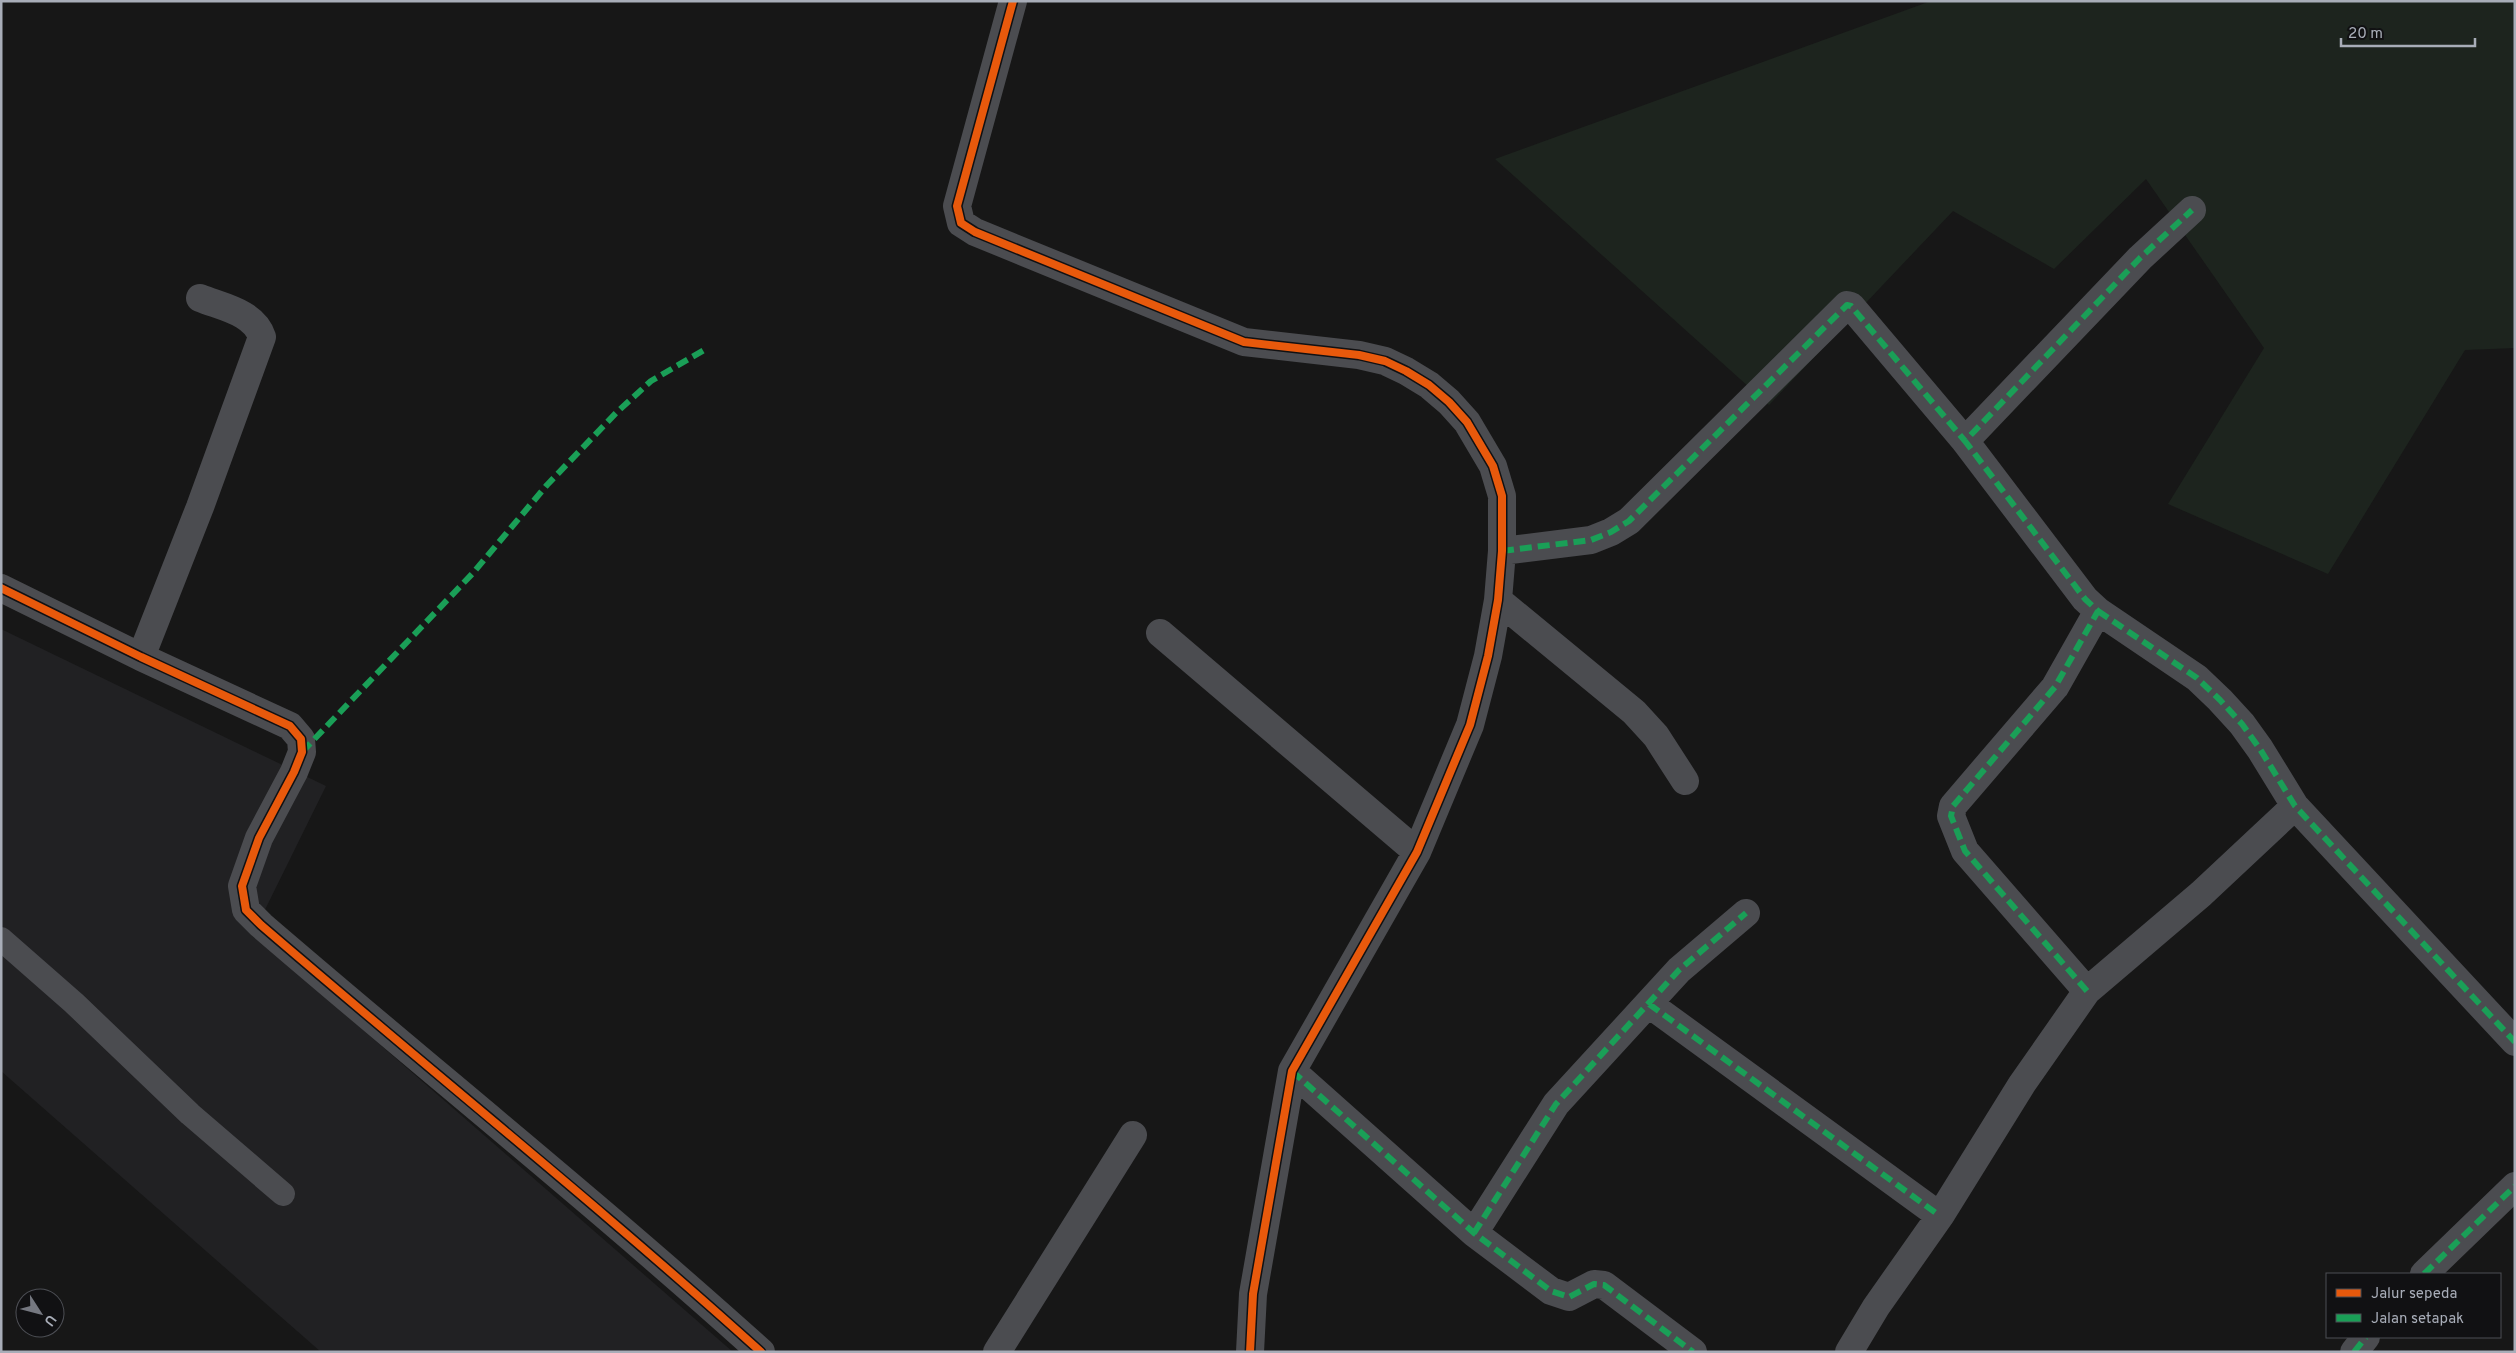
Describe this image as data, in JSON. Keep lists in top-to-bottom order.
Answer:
{
  "legend": ["Jalur sepeda", "Jalan setapak"],
  "scale_bar": "20 m",
  "north": "bottom right"
}
